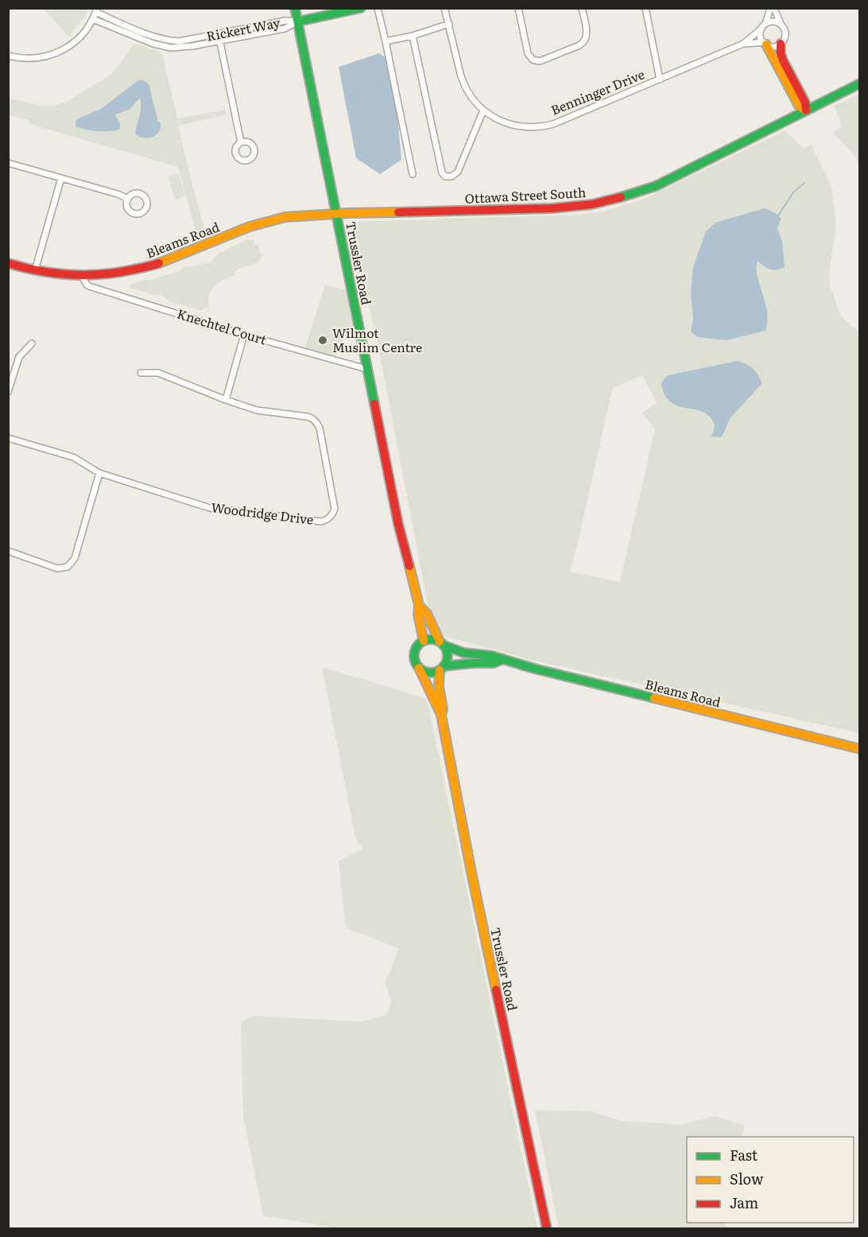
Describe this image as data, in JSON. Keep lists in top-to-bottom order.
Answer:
{
  "streets": {
    "main road": ["Ottawa Street South", "Bleams Road", "Trussler Road"],
    "street": [
      "Rickert Way",
      "Benninger Drive",
      "Knechtel Court",
      "Woodridge Drive"
    ]
  },
  "crossings": [
    ["Rickert Way", "Trussler Road"],
    ["Ottawa Street South", "Bleams Road"],
    ["Ottawa Street South", "Trussler Road"],
    ["Bleams Road", "Trussler Road"],
    ["Bleams Road", "Knechtel Court"],
    ["Trussler Road", "Knechtel Court"]
  ],
  "places": ["Wilmot Muslim Centre"],
  "legend": ["Fast", "Slow", "Jam"]
}
